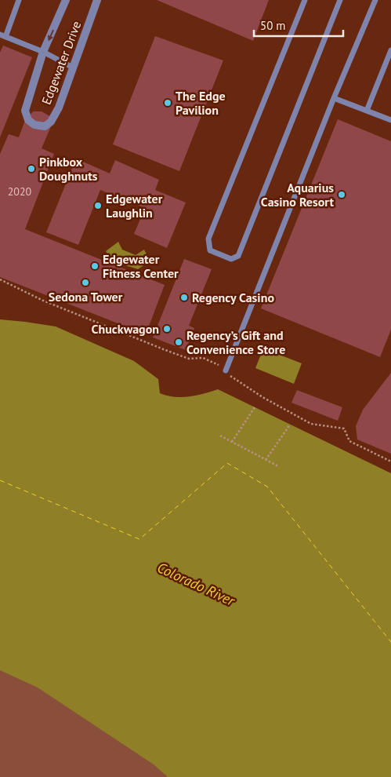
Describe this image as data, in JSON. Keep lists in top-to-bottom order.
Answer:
{
  "streets": {
    "street": ["Edgewater Drive"]
  },
  "water": ["Colorado River"],
  "places": [
    "The Edge Pavilion",
    "Pinkbox Doughnuts",
    "Aquarius Casino Resort",
    "Edgewater Laughlin",
    "Edgewater Fitness Center",
    "Sedona Tower",
    "Regency Casino",
    "Chuckwagon",
    "Regency’s Gift and Convenience Store"
  ],
  "house_numbers": ["2020"],
  "scale_bar": "50 m"
}
